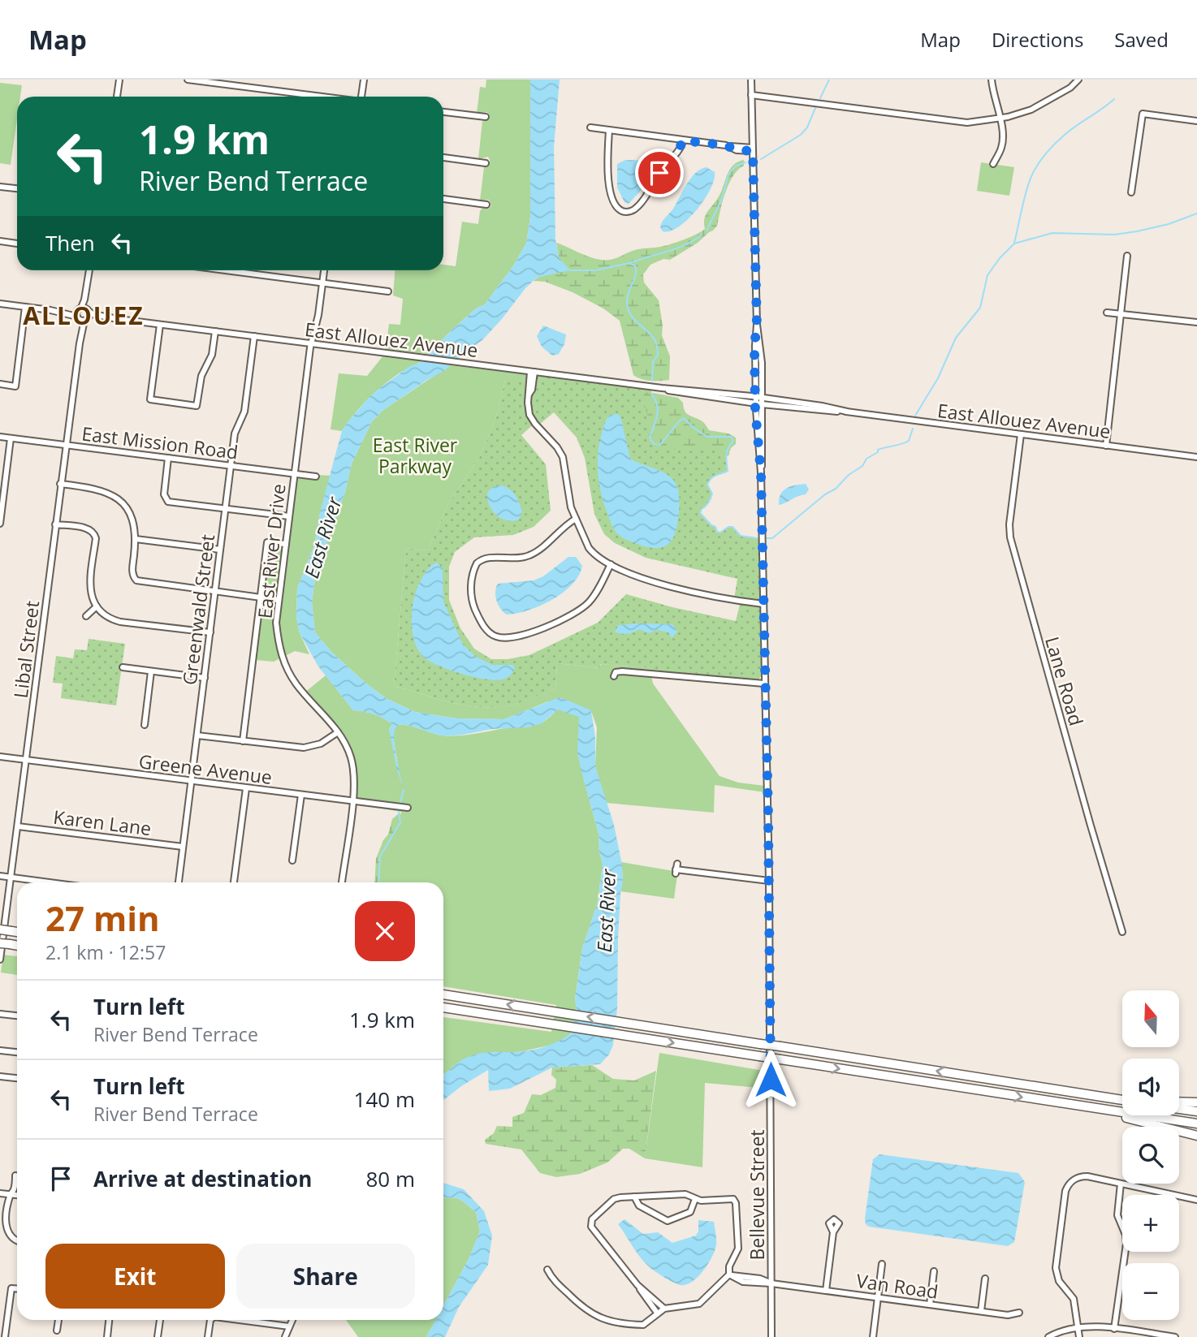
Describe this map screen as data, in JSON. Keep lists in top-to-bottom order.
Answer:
{
  "streets": {
    "street": [
      "East Allouez Avenue",
      "East Mission Road",
      "East River Drive",
      "Greenwald Street",
      "Libal Street",
      "Lane Road",
      "Greene Avenue",
      "Karen Lane",
      "Bellevue Street",
      "Van Road"
    ]
  },
  "crossings": [
    ["East Allouez Avenue", "East River Drive"],
    ["East Allouez Avenue", "Greenwald Street"],
    ["East Allouez Avenue", "Libal Street"],
    ["East Allouez Avenue", "Lane Road"],
    ["East Allouez Avenue", "Bellevue Street"],
    ["East Mission Road", "East River Drive"],
    ["East Mission Road", "Greenwald Street"],
    ["East Mission Road", "Libal Street"],
    ["East River Drive", "Greene Avenue"],
    ["Greenwald Street", "Greene Avenue"],
    ["Greenwald Street", "Karen Lane"],
    ["Libal Street", "Greene Avenue"],
    ["Libal Street", "Karen Lane"],
    ["Bellevue Street", "Van Road"]
  ],
  "districts": ["ALLOUEZ"],
  "water": ["East River"],
  "parks": ["East River Parkway"],
  "north": "top",
  "page": {
    "header": "Map",
    "nav": ["Map", "Directions", "Saved"],
    "turn": ["1.9 km", "River Bend Terrace"],
    "then": "Then",
    "heading": ["27 min", "2.1 km · 12:57"],
    "list": [
      {
        "name": "Turn left",
        "note": "River Bend Terrace",
        "value": "1.9 km"
      },
      {
        "name": "Turn left",
        "note": "River Bend Terrace",
        "value": "140 m"
      },
      {
        "name": "Arrive at destination",
        "value": "80 m"
      }
    ],
    "map_buttons": ["+", "−"],
    "buttons": ["Exit", "Share"]
  }
}
